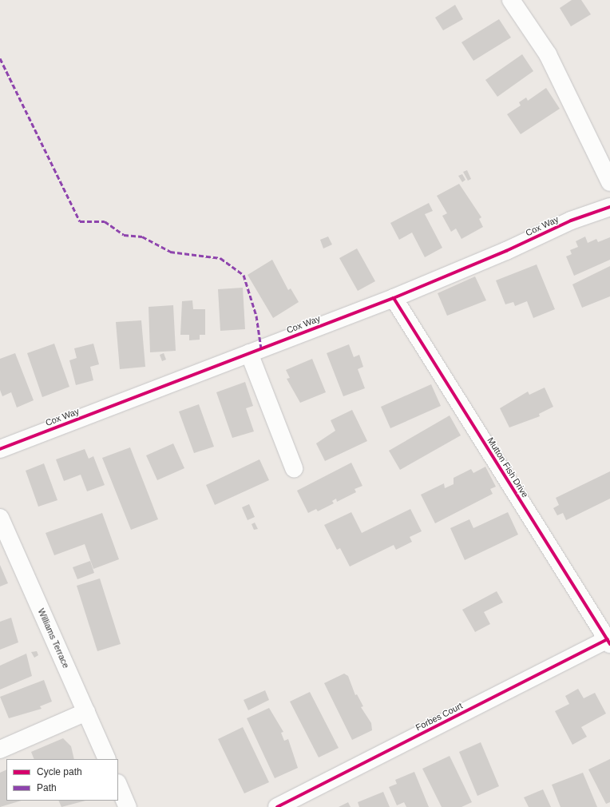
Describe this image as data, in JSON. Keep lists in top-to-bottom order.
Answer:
{
  "streets": {
    "street": [
      "Cox Way",
      "Mutton Fish Drive",
      "Williams Terrace",
      "Forbes Court"
    ]
  },
  "crossings": [
    ["Cox Way", "Mutton Fish Drive"],
    ["Mutton Fish Drive", "Forbes Court"]
  ],
  "legend": ["Cycle path", "Path"]
}
